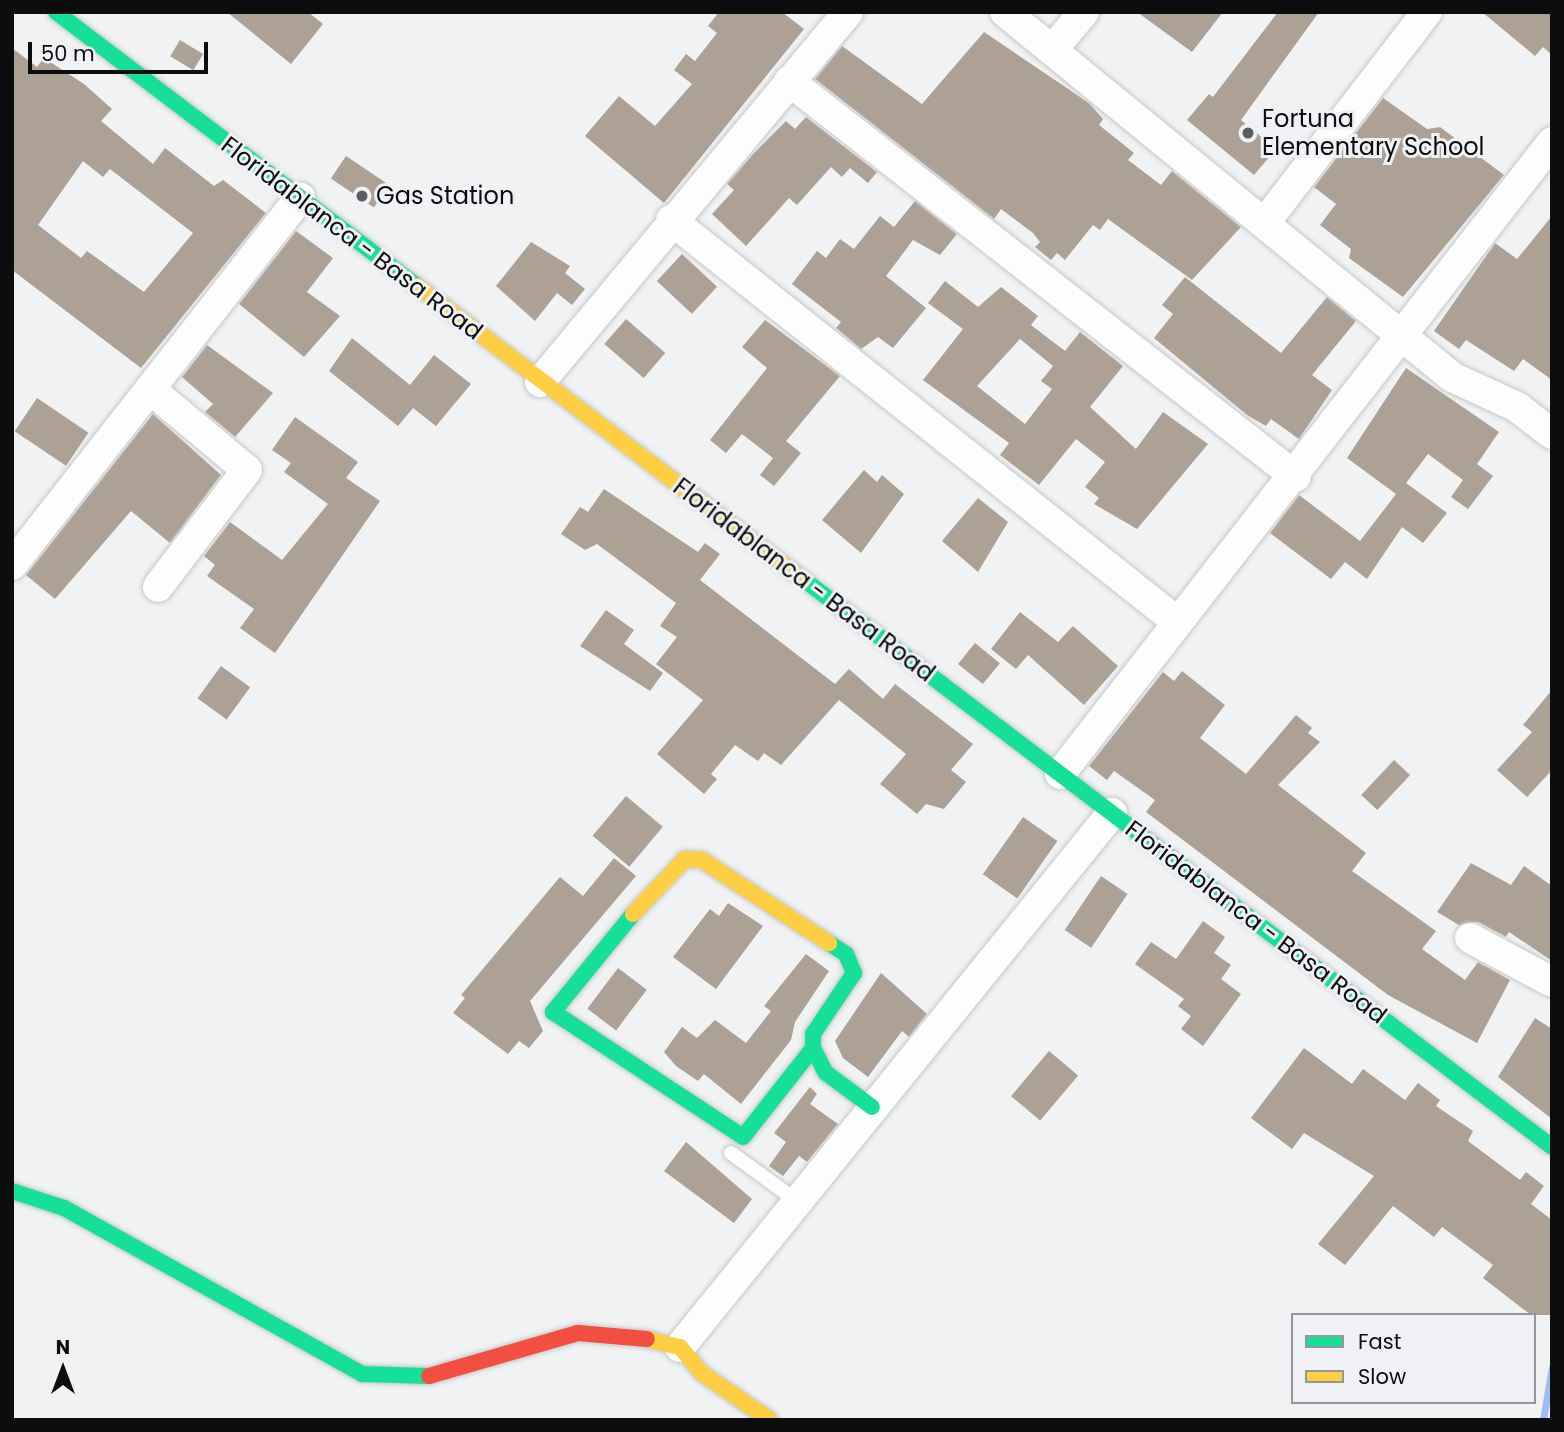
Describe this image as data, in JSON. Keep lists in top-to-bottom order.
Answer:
{
  "streets": {
    "main road": ["Floridablanca - Basa Road"]
  },
  "places": ["Fortuna Elementary School", "Gas Station"],
  "legend": ["Fast", "Slow"],
  "scale_bar": "50 m",
  "north": "top"
}
